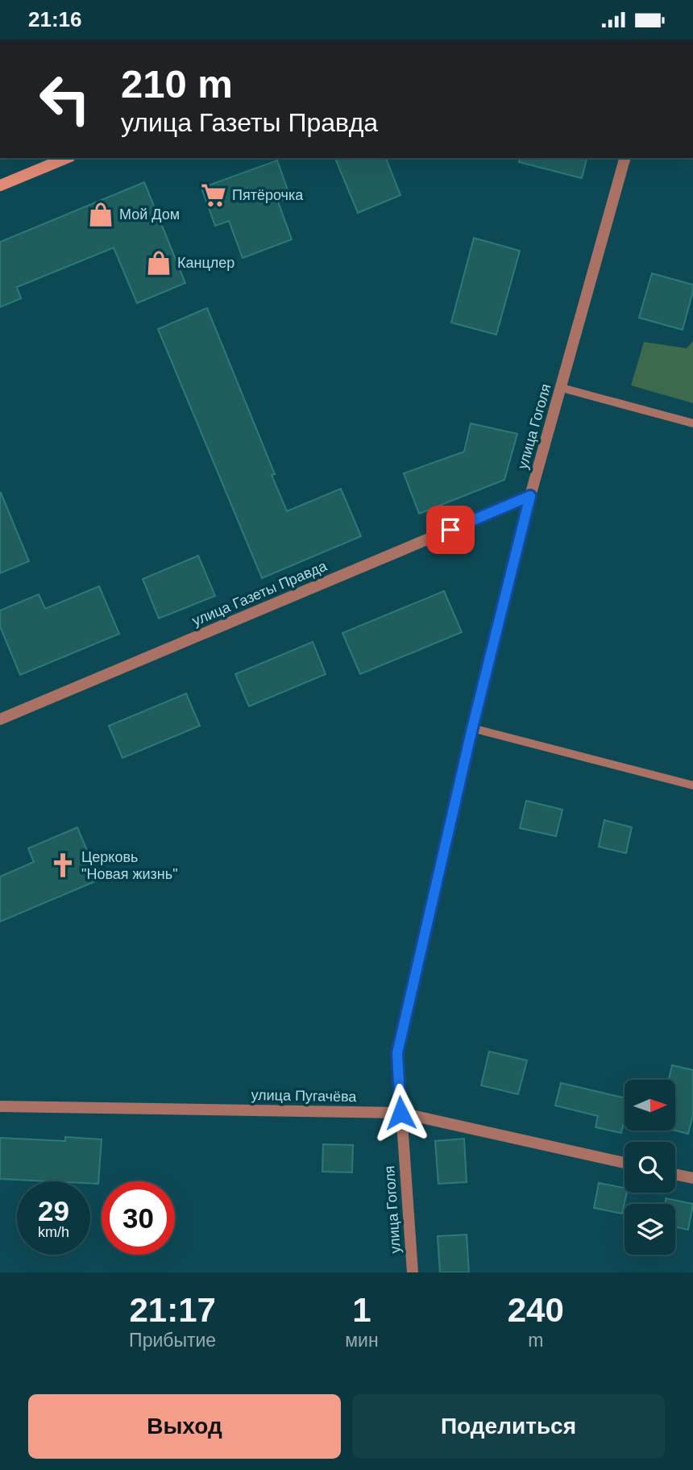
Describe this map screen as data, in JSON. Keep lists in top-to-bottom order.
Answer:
{
  "streets": {
    "street": ["улица Гоголя", "улица Газеты Правда", "улица Пугачёва"]
  },
  "crossings": [
    ["улица Гоголя", "улица Газеты Правда"],
    ["улица Гоголя", "улица Пугачёва"]
  ],
  "places": {
    "supermarket": ["Пятёрочка"],
    "shop": ["Мой Дом", "Канцлер"],
    "church": ["Церковь \"Новая жизнь\""]
  },
  "north": "right",
  "page": {
    "status": "21:16",
    "turn": ["210 m", "улица Газеты Правда"],
    "speed": "29 km/h",
    "limit": "30",
    "eta": [
      "21:17",
      "Прибытие",
      "1",
      "мин",
      "240",
      "m"
    ],
    "buttons": ["Выход", "Поделиться"]
  }
}
